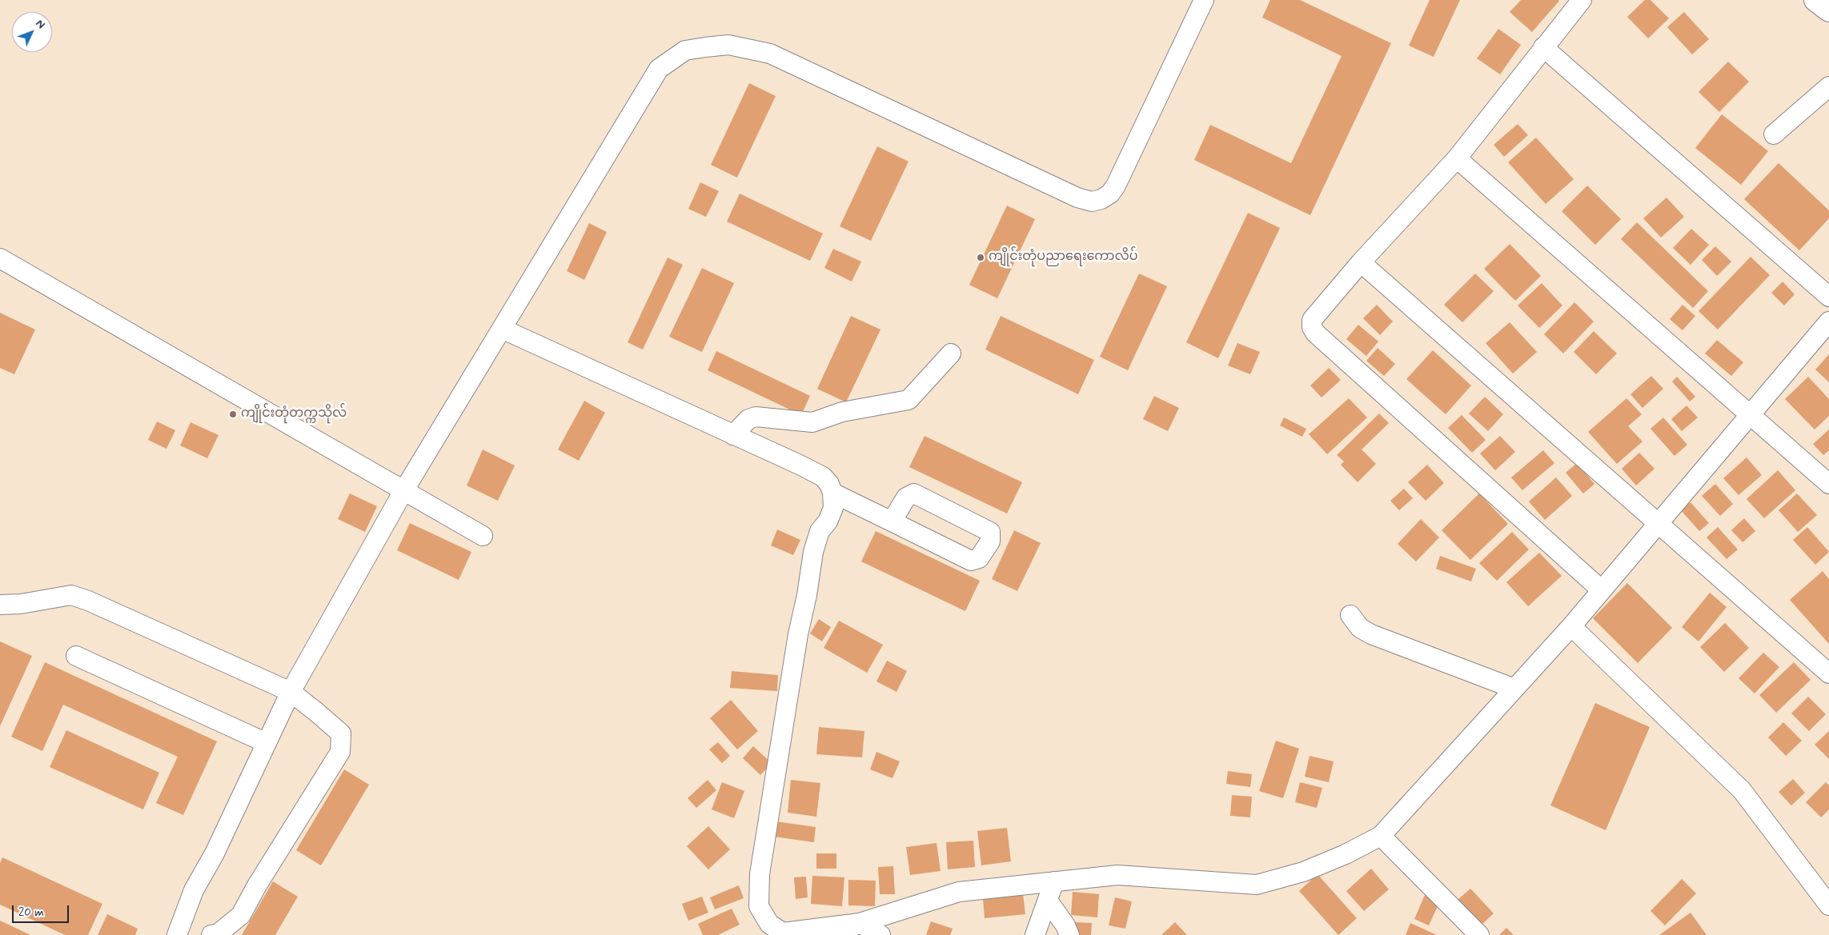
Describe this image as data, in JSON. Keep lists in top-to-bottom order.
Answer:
{
  "places": ["ကျိုင်းတုံပညာရေးကောလိပ်", "ကျိုင်းတုံတက္ကသိုလ်"],
  "scale_bar": "20 m",
  "north": "top right"
}
